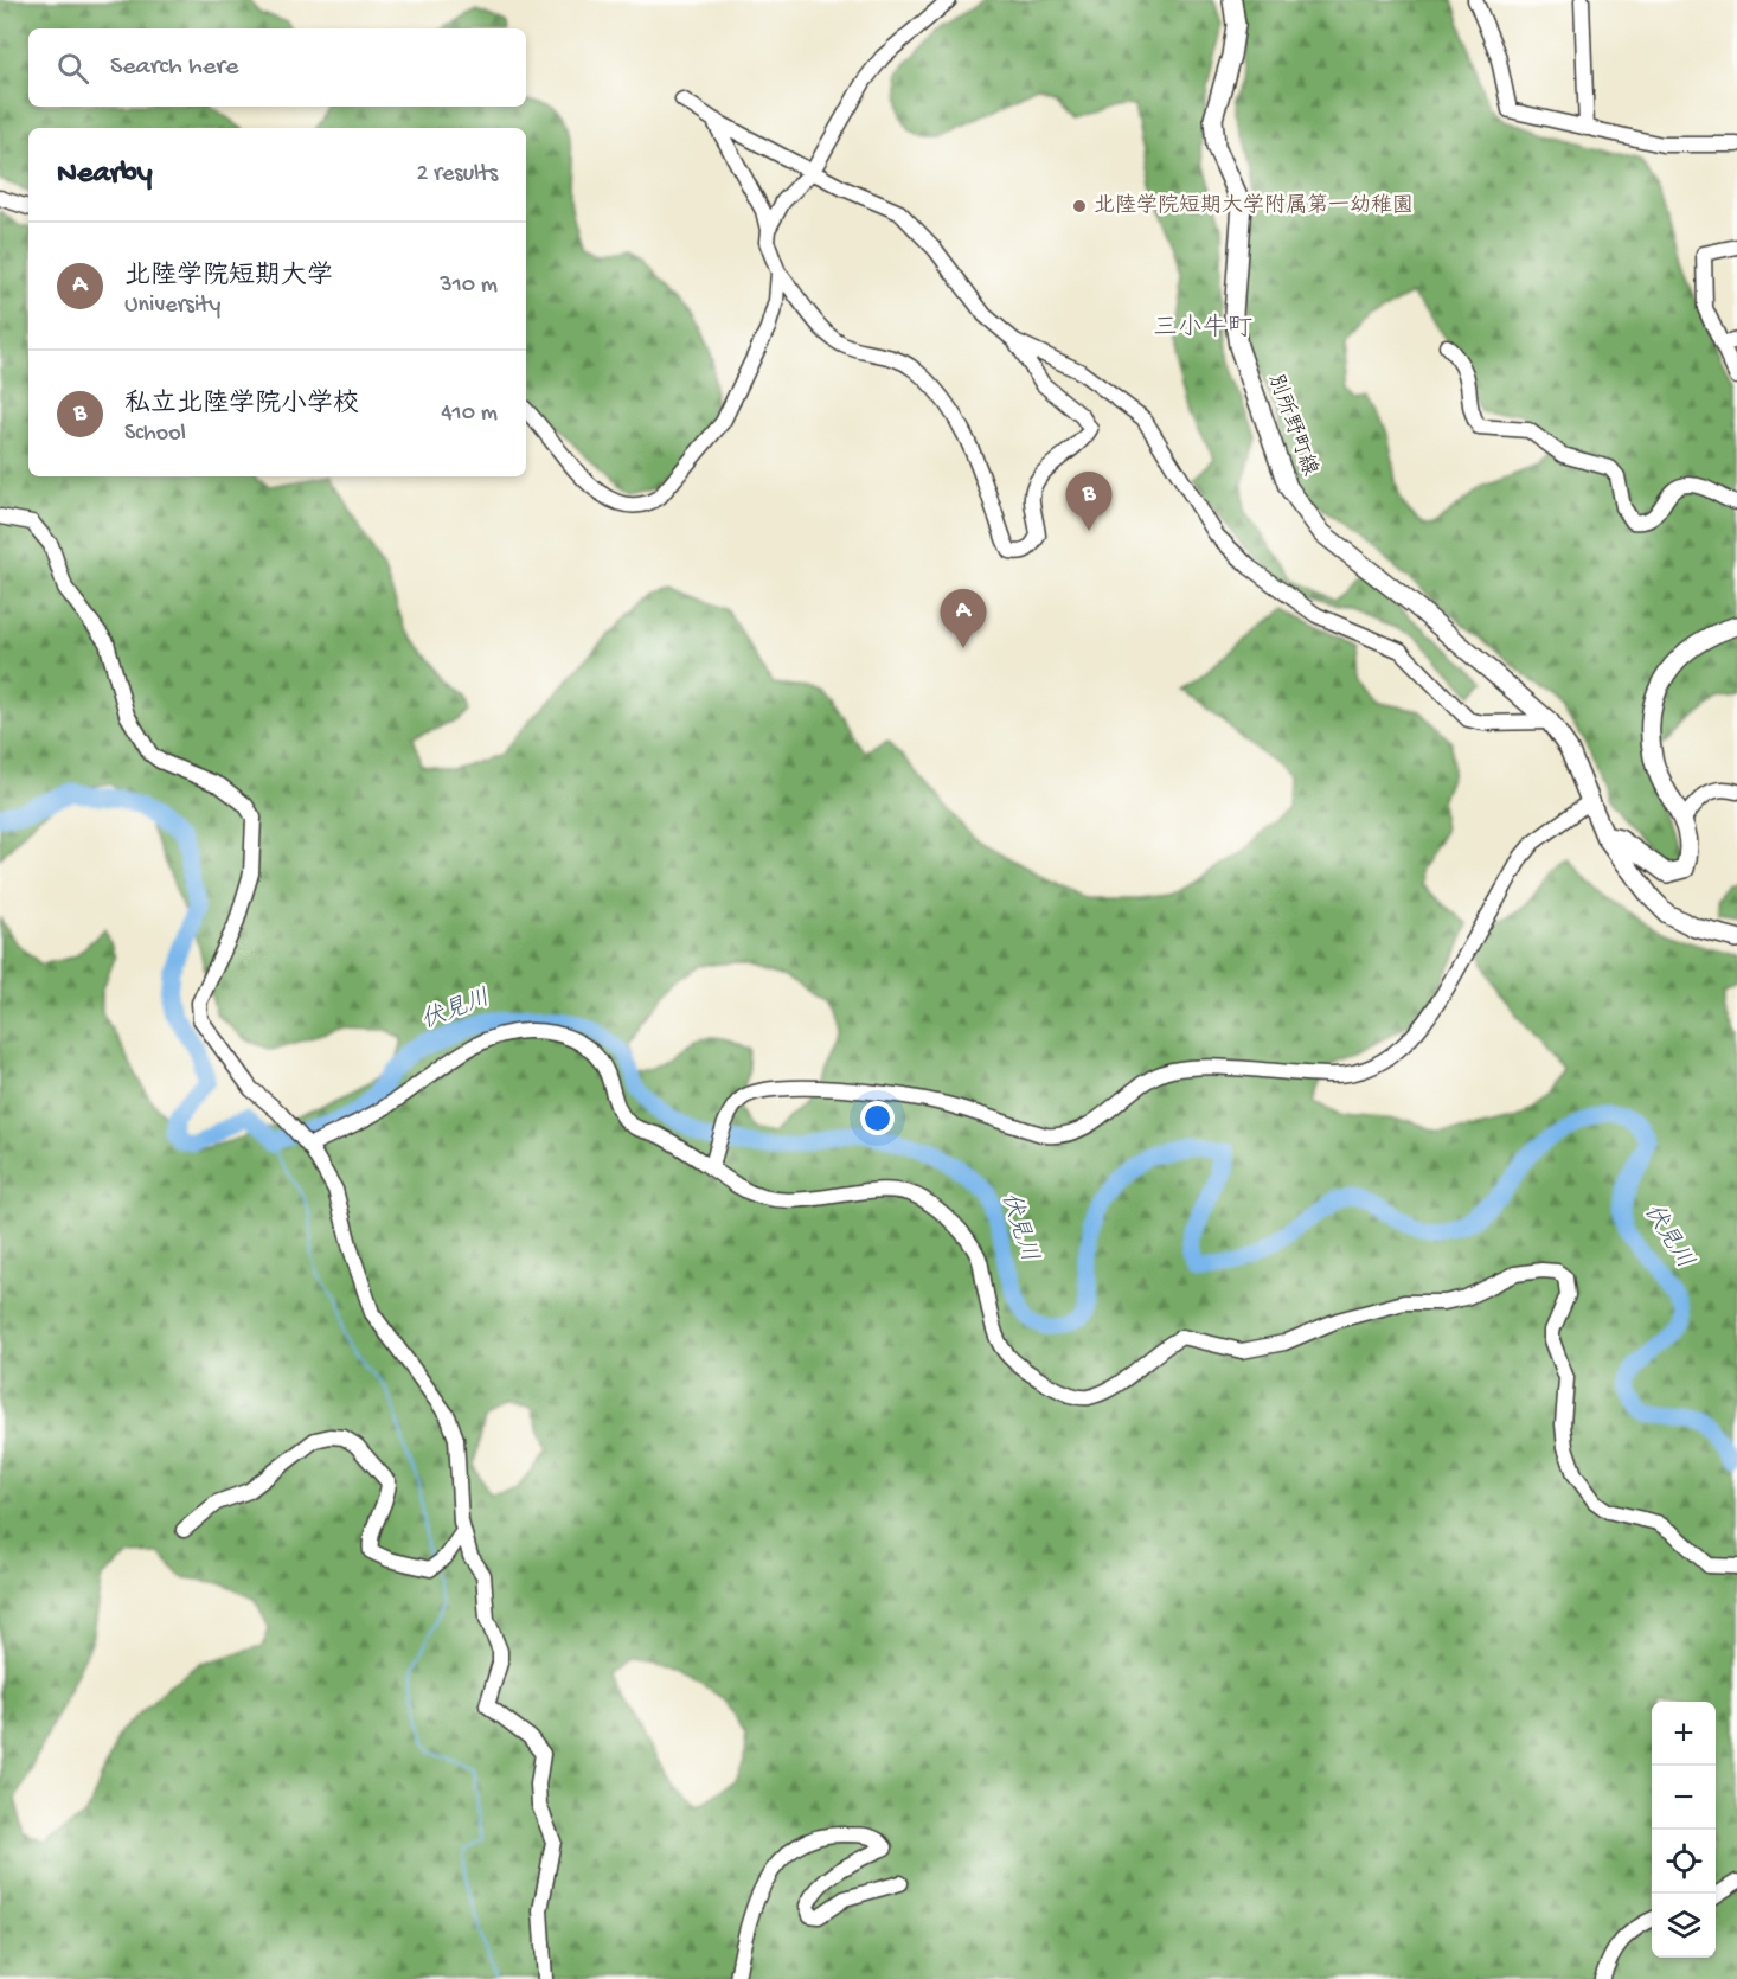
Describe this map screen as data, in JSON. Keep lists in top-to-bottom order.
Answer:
{
  "streets": {
    "main road": ["別所野町線"]
  },
  "districts": ["三小牛町"],
  "water": ["伏見川"],
  "places": ["北陸学院短期大学附属第一幼稚園"],
  "page": {
    "search": "Search here",
    "heading": ["Nearby", "2 results"],
    "list": [
      {
        "mark": "A",
        "name": "北陸学院短期大学",
        "note": "University",
        "value": "310 m"
      },
      {
        "mark": "B",
        "name": "私立北陸学院小学校",
        "note": "School",
        "value": "410 m"
      }
    ],
    "pins": ["B", "A"],
    "map_buttons": ["+", "−"]
  }
}
